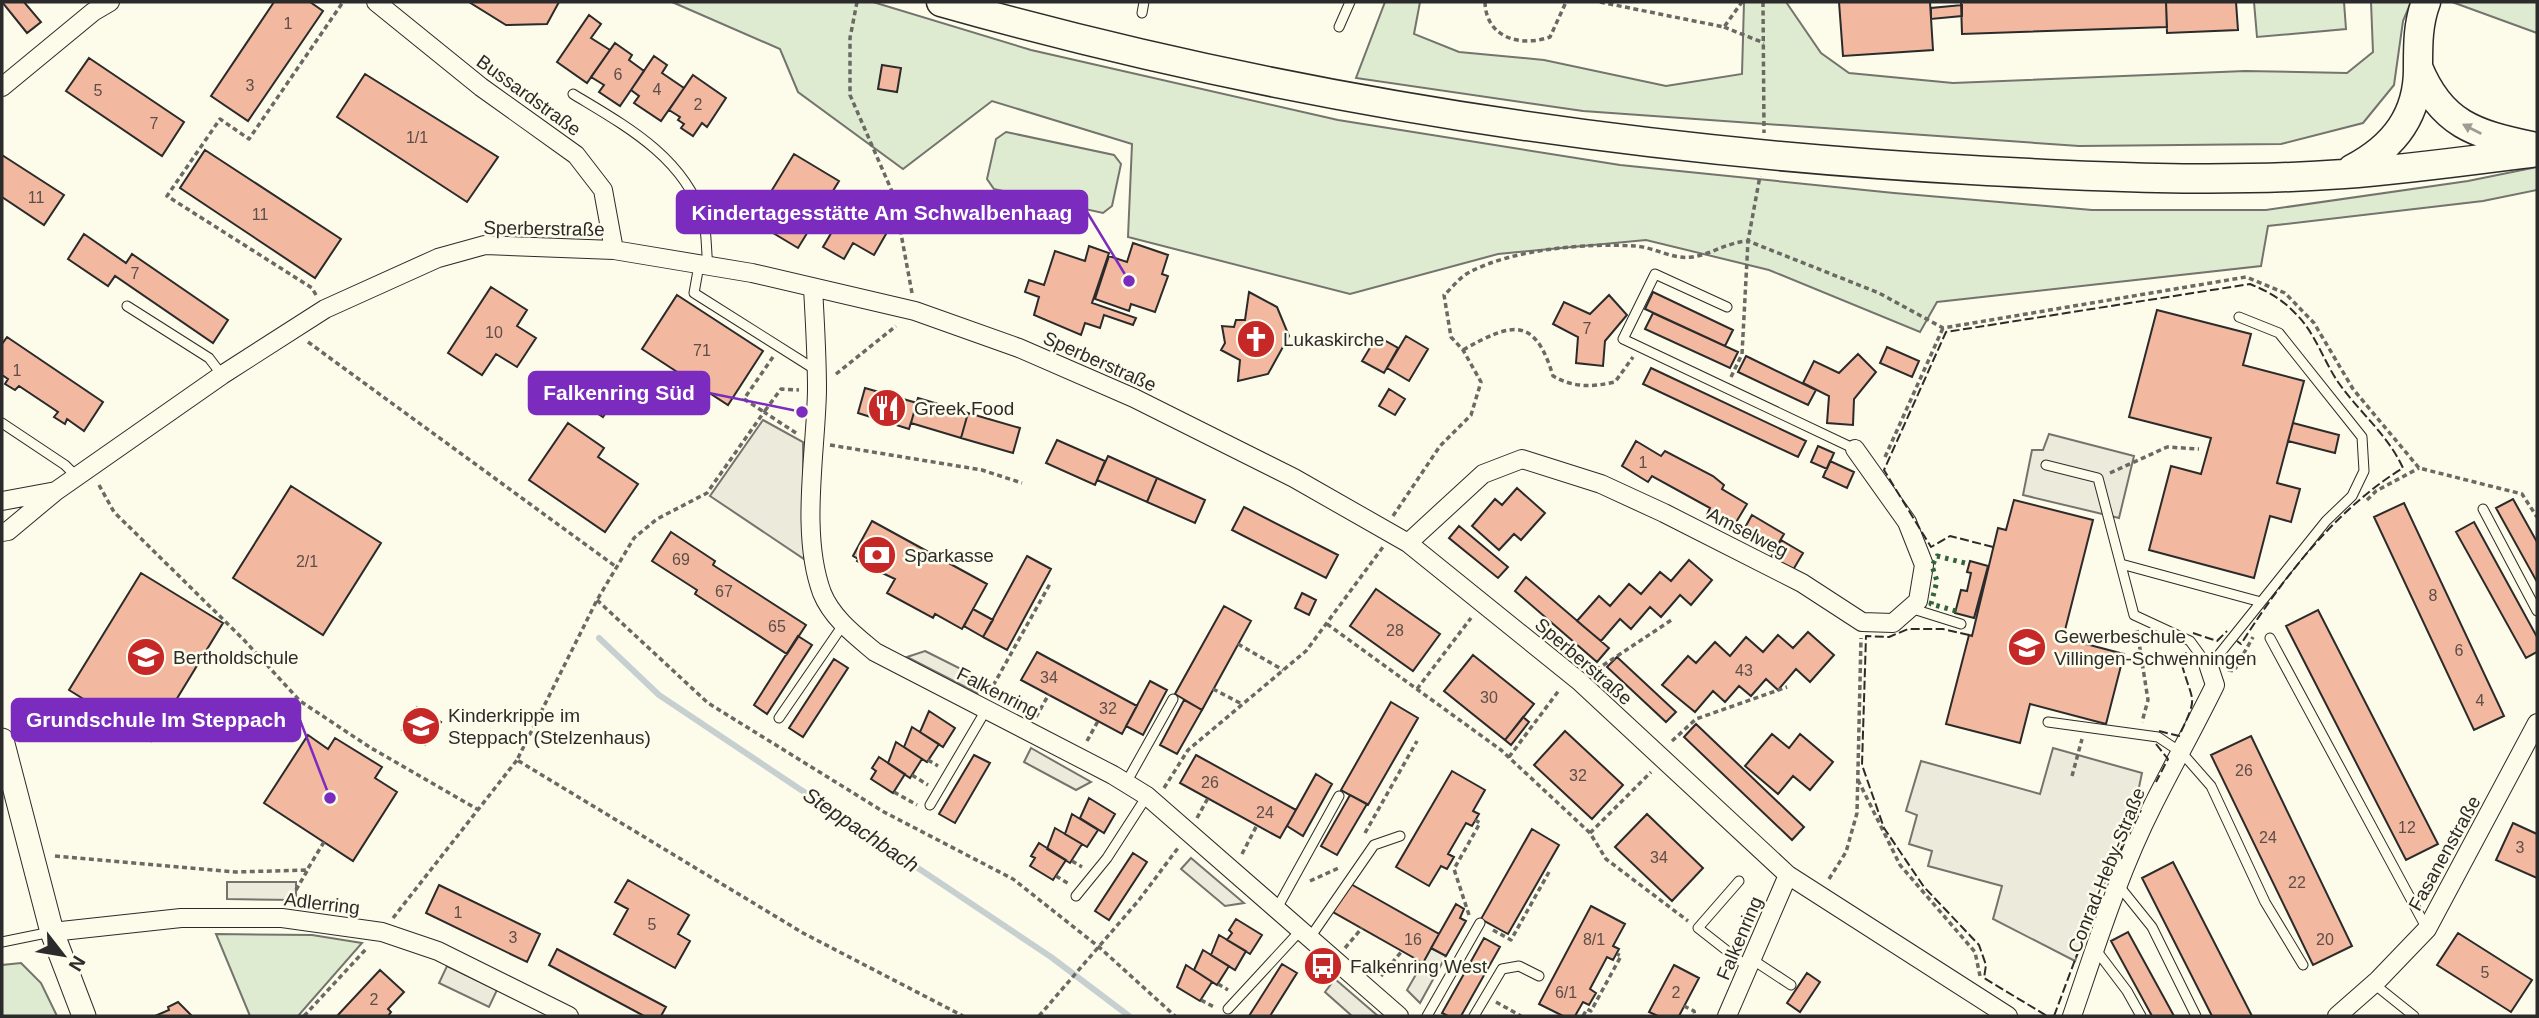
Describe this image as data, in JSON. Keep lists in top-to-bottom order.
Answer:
{
  "streets": {
    "street": [
      "Bussardstraße",
      "Sperberstraße",
      "Amselweg",
      "Falkenring",
      "Fasanenstraße",
      "Conrad-Heby-Straße",
      "Adlerring"
    ]
  },
  "crossings": [
    ["Bussardstraße", "Sperberstraße"],
    ["Sperberstraße", "Amselweg"],
    ["Sperberstraße", "Falkenring"]
  ],
  "water": ["Steppachbach"],
  "places": {
    "other": ["Kindertagesstätte Am Schwalbenhaag", "Falkenring Süd", "Grundschule Im Steppach"],
    "church": ["Lukaskirche"],
    "restaurant": ["Greek Food"],
    "bank": ["Sparkasse"],
    "school or university": ["Gewerbeschule Villingen-Schwenningen", "Bertholdschule", "Kinderkrippe im Steppach (Stelzenhaus)"],
    "bus stop": ["Falkenring West"]
  },
  "house_numbers": [
    "1",
    "6",
    "3",
    "4",
    "5",
    "2",
    "7",
    "1/1",
    "11",
    "11",
    "7",
    "7",
    "10",
    "71",
    "1",
    "1",
    "69",
    "2/1",
    "67",
    "8",
    "65",
    "28",
    "6",
    "43",
    "34",
    "30",
    "4",
    "32",
    "26",
    "32",
    "26",
    "24",
    "12",
    "24",
    "3",
    "34",
    "22",
    "1",
    "5",
    "3",
    "16",
    "8/1",
    "20",
    "5",
    "6/1",
    "2",
    "2"
  ],
  "north": "bottom right"
}
